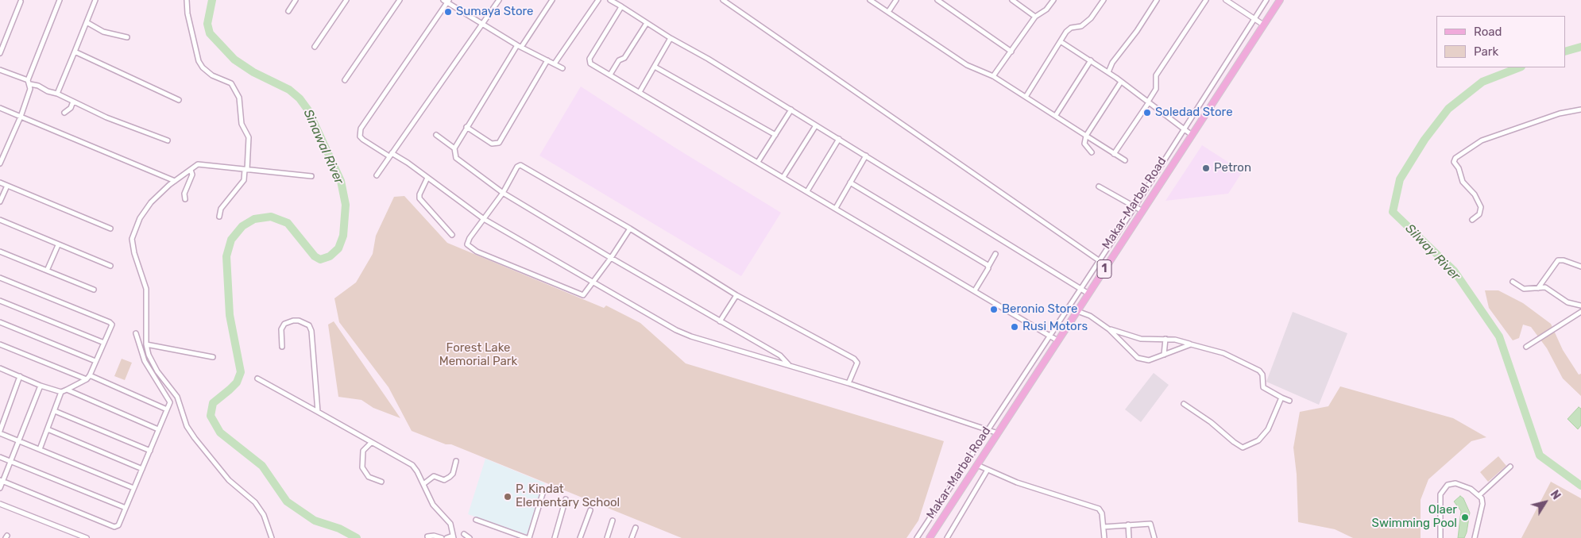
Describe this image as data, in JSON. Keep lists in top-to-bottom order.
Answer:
{
  "streets": {
    "main road": ["Makar-Marbel Road", "1"]
  },
  "water": ["Sinawal River", "Silway River"],
  "parks": ["Forest Lake Memorial Park"],
  "places": [
    "Sumaya Store",
    "Soledad Store",
    "Petron",
    "Beronio Store",
    "Rusi Motors",
    "P. Kindat Elementary School",
    "Olaer Swimming Pool"
  ],
  "legend": ["Road", "Park"],
  "north": "top right"
}
